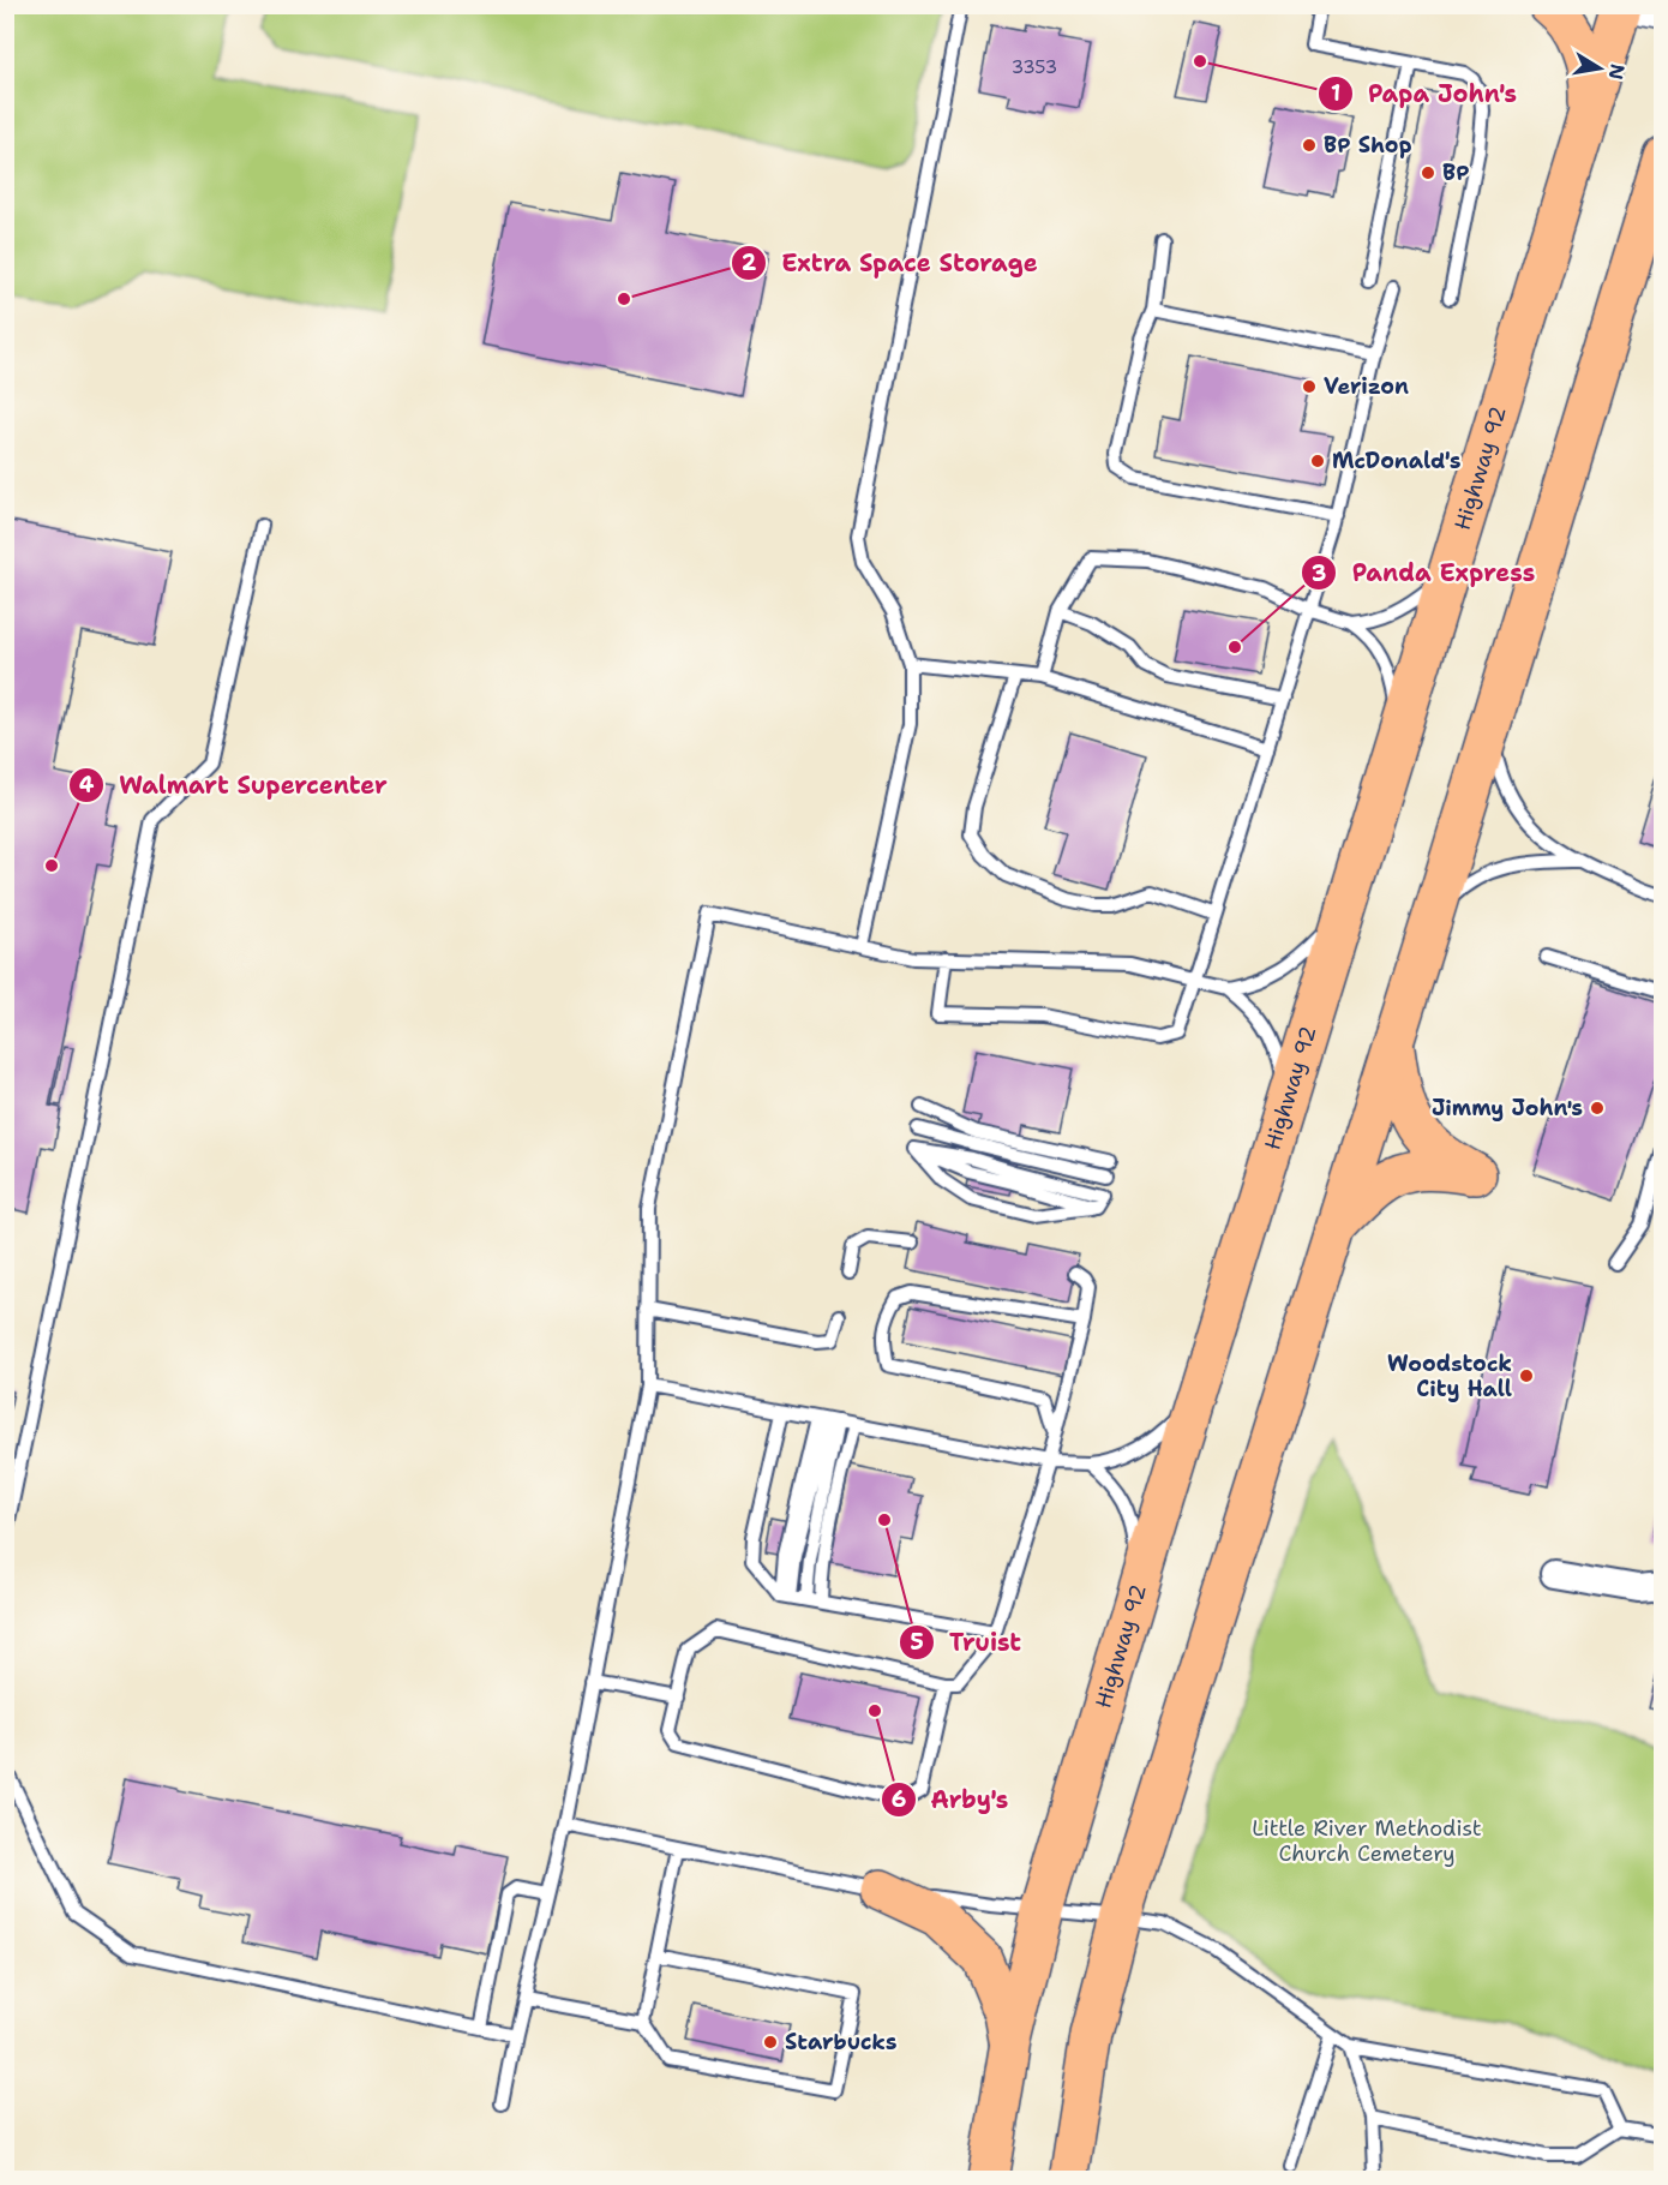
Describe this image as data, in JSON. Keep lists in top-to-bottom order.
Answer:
{
  "streets": {
    "main road": ["Highway 92"]
  },
  "parks": ["Little River Methodist Church Cemetery"],
  "places": [
    "Papa John's",
    "BP Shop",
    "BP",
    "Extra Space Storage",
    "Verizon",
    "McDonald's",
    "Panda Express",
    "Walmart Supercenter",
    "Jimmy John's",
    "Woodstock City Hall",
    "Truist",
    "Arby's",
    "Starbucks"
  ],
  "house_numbers": ["3353"],
  "north": "right"
}
